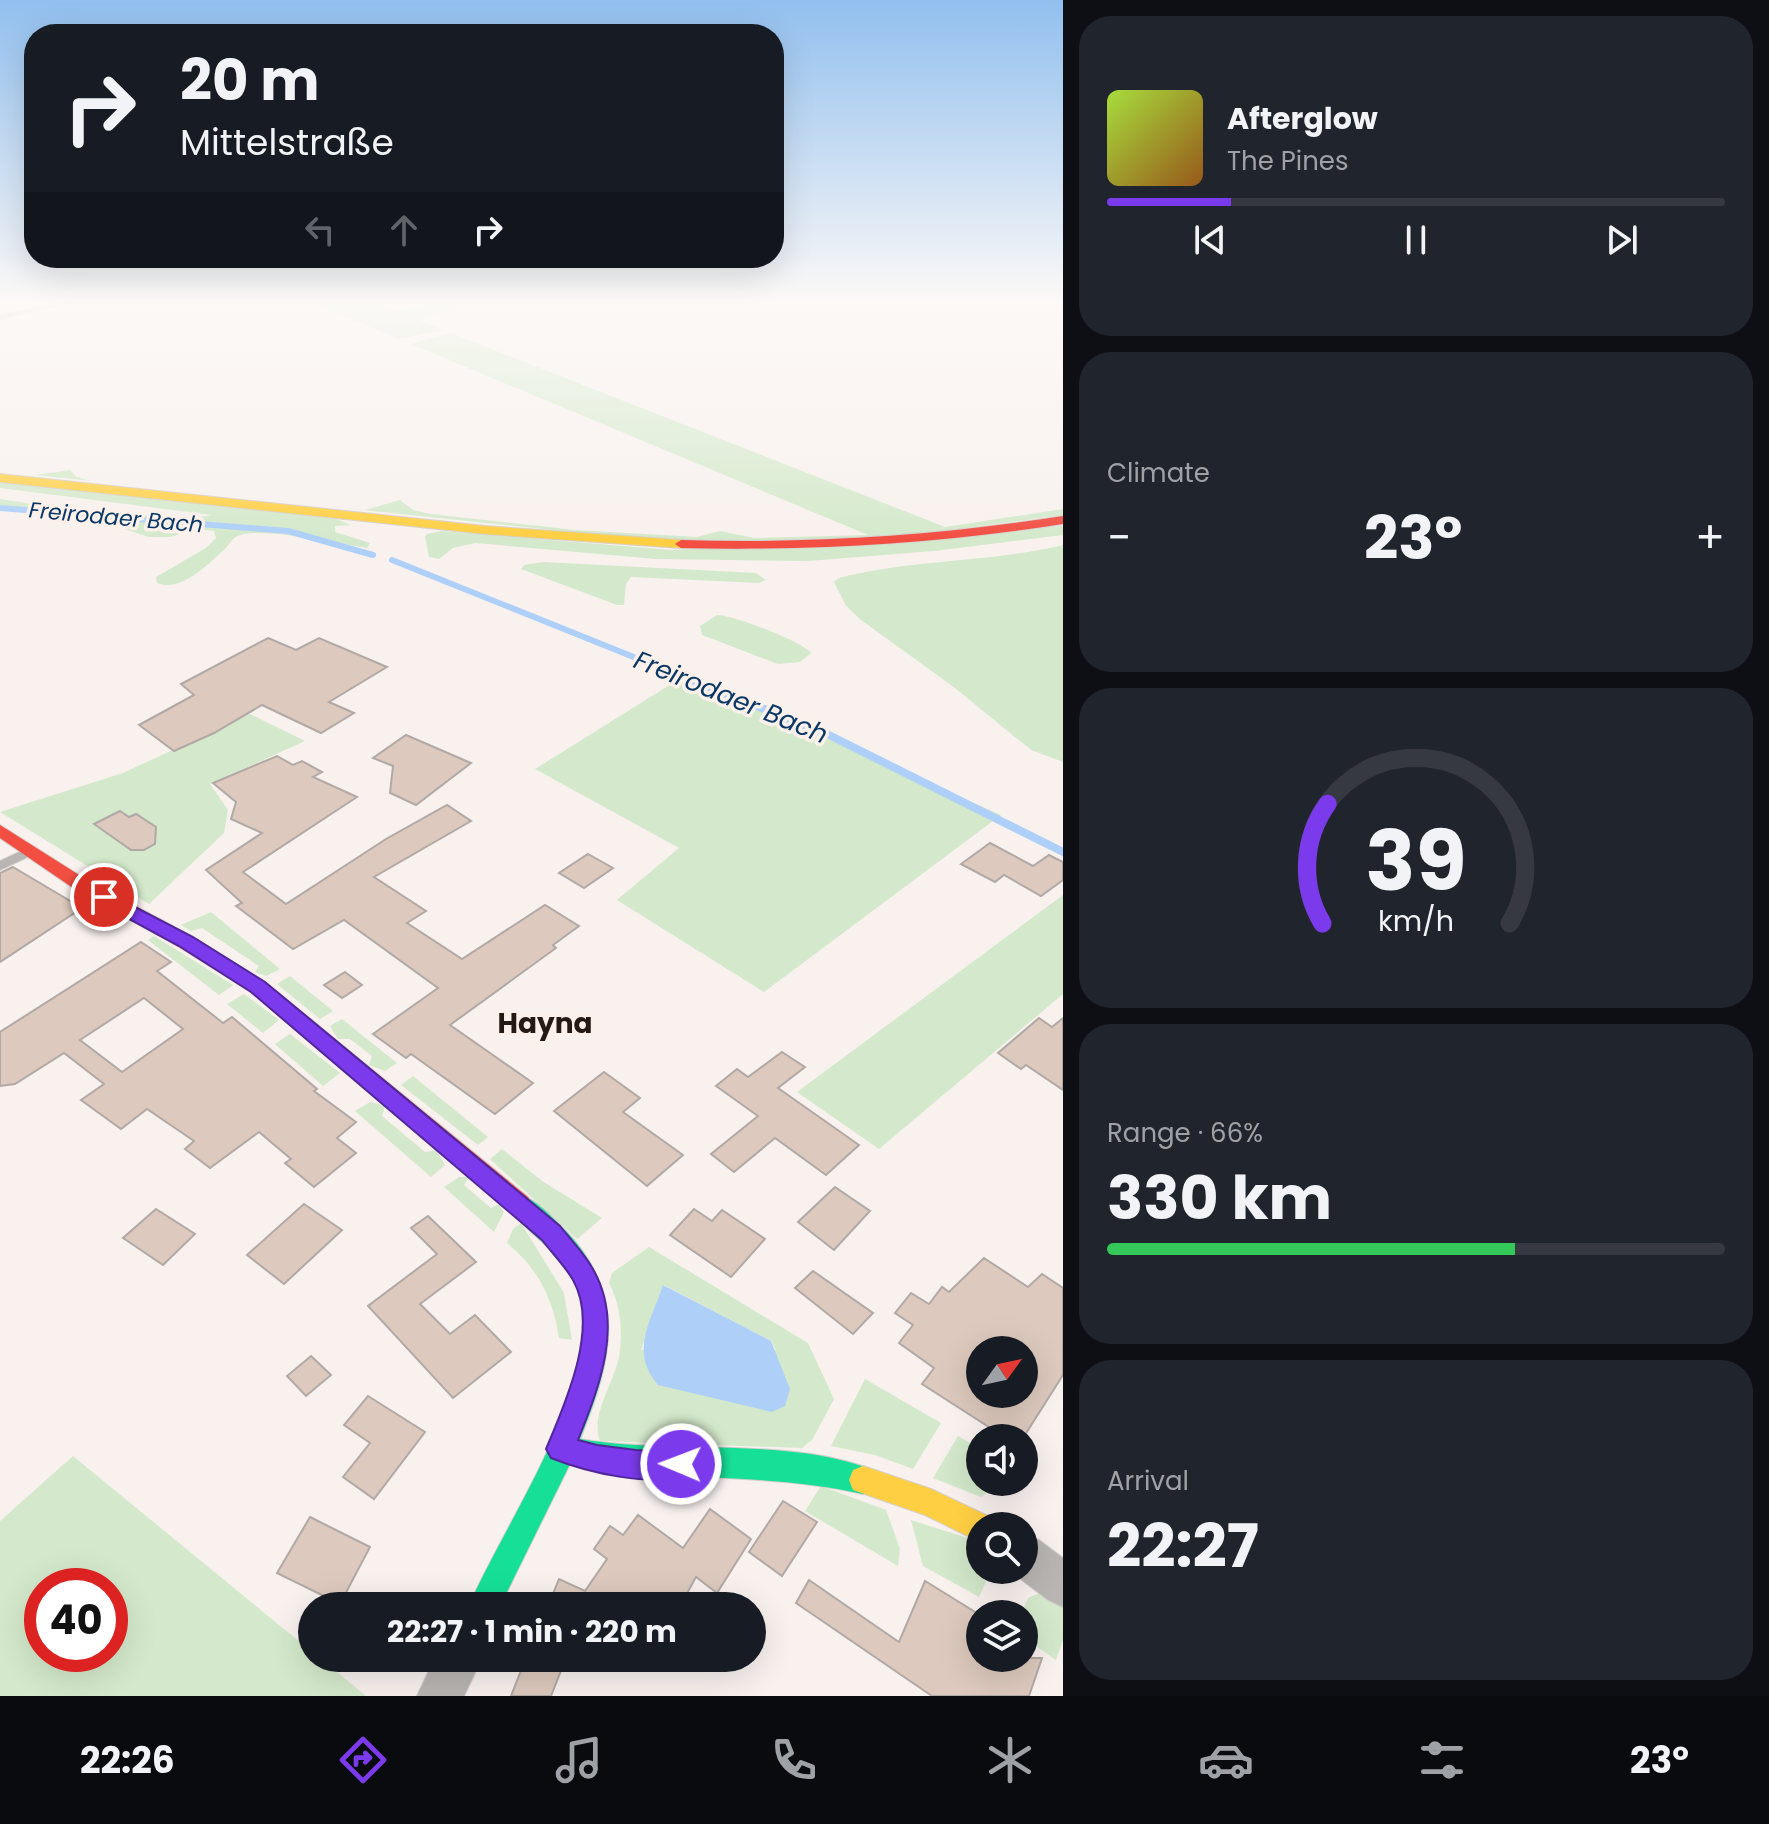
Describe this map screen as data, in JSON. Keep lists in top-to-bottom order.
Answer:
{
  "districts": ["Hayna"],
  "water": ["Freirodaer Bach"],
  "north": "top right",
  "page": {
    "turn": ["20 m", "Mittelstraße"],
    "song": ["Afterglow", "The Pines"],
    "tile": [
      "Climate",
      ["Range · 66%", "330 km"],
      ["Arrival", "22:27"]
    ],
    "heat": ["−", "23°", "+"],
    "limit": "40",
    "trip": "22:27 · 1 min · 220 m",
    "tabs": ["22:26", "23°"],
    "gauge": ["39", "km/h"]
  }
}
